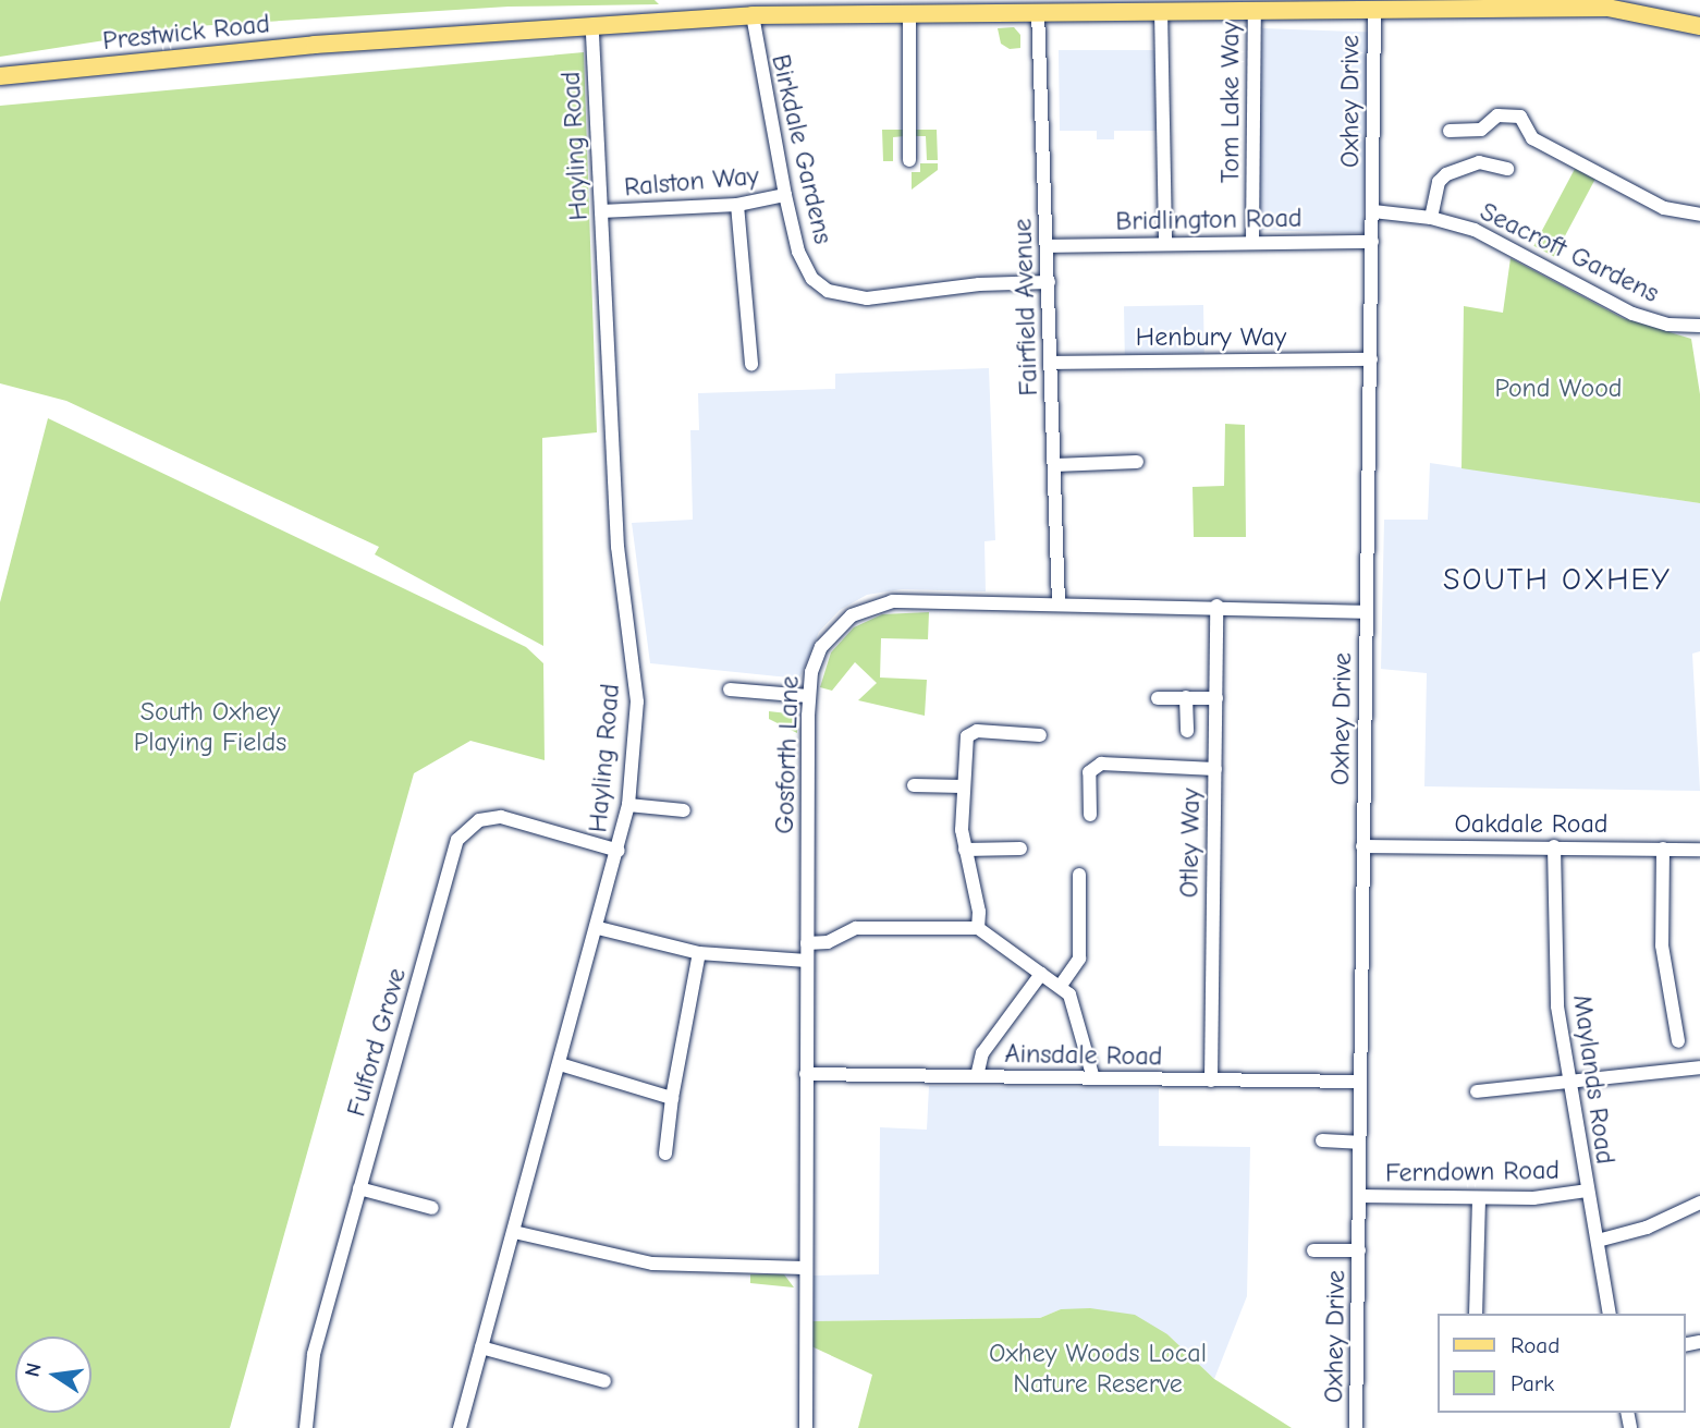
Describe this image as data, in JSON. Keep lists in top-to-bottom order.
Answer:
{
  "streets": {
    "main road": ["Prestwick Road"],
    "street": [
      "Oxhey Drive",
      "Tom Lake Way",
      "Hayling Road",
      "Birkdale Gardens",
      "Ralston Way",
      "Bridlington Road",
      "Seacroft Gardens",
      "Fairfield Avenue",
      "Henbury Way",
      "Gosforth Lane",
      "Oakdale Road",
      "Otley Way",
      "Fulford Grove",
      "Ainsdale Road",
      "Maylands Road",
      "Ferndown Road"
    ]
  },
  "crossings": [
    ["Prestwick Road", "Oxhey Drive"],
    ["Prestwick Road", "Tom Lake Way"],
    ["Prestwick Road", "Hayling Road"],
    ["Prestwick Road", "Birkdale Gardens"],
    ["Prestwick Road", "Fairfield Avenue"],
    ["Oxhey Drive", "Bridlington Road"],
    ["Oxhey Drive", "Seacroft Gardens"],
    ["Oxhey Drive", "Henbury Way"],
    ["Oxhey Drive", "Gosforth Lane"],
    ["Oxhey Drive", "Oakdale Road"],
    ["Oxhey Drive", "Ainsdale Road"],
    ["Oxhey Drive", "Ferndown Road"],
    ["Tom Lake Way", "Bridlington Road"],
    ["Hayling Road", "Ralston Way"],
    ["Hayling Road", "Fulford Grove"],
    ["Birkdale Gardens", "Ralston Way"],
    ["Birkdale Gardens", "Fairfield Avenue"],
    ["Bridlington Road", "Fairfield Avenue"],
    ["Fairfield Avenue", "Henbury Way"],
    ["Fairfield Avenue", "Gosforth Lane"],
    ["Gosforth Lane", "Otley Way"],
    ["Gosforth Lane", "Ainsdale Road"],
    ["Oakdale Road", "Maylands Road"],
    ["Otley Way", "Ainsdale Road"],
    ["Maylands Road", "Ferndown Road"]
  ],
  "districts": ["SOUTH OXHEY"],
  "parks": ["Pond Wood", "South Oxhey Playing Fields", "Oxhey Woods Local Nature Reserve"],
  "legend": ["Road", "Park"],
  "north": "left"
}
